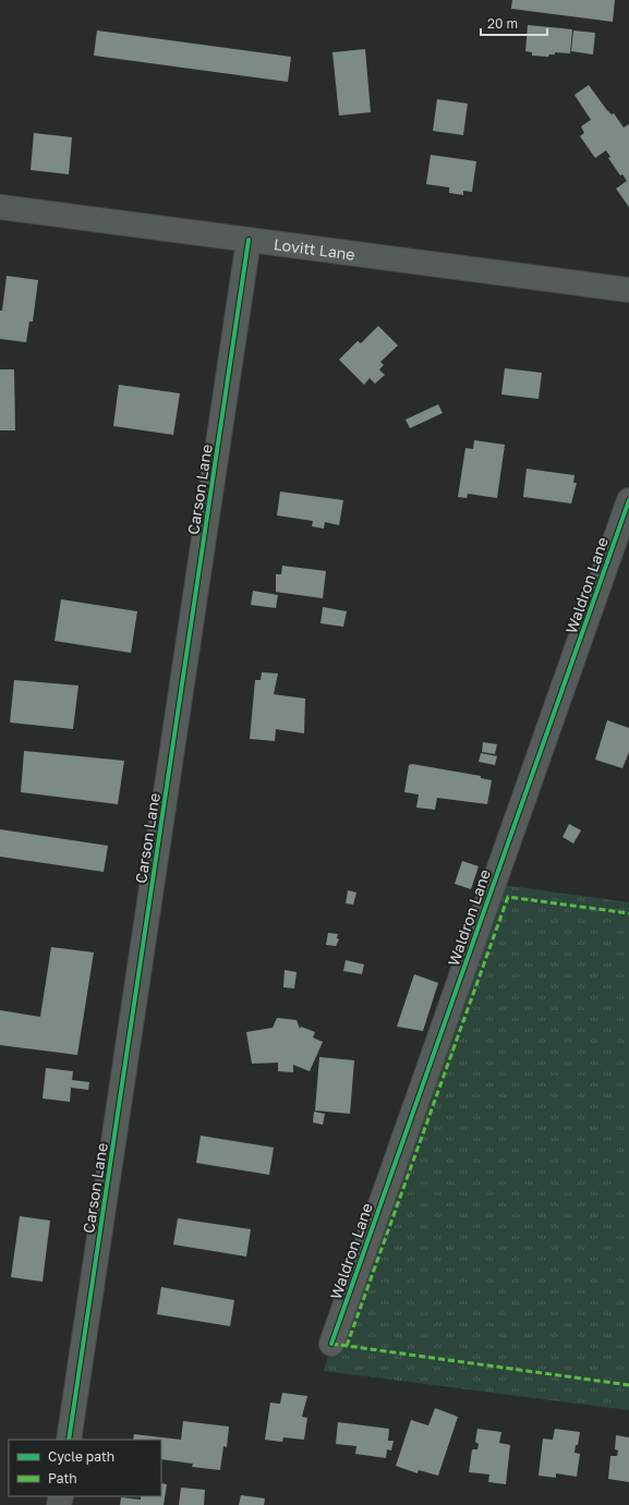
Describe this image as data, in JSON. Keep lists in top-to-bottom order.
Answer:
{
  "streets": {
    "street": ["Lovitt Lane", "Carson Lane", "Waldron Lane"]
  },
  "crossings": [
    ["Lovitt Lane", "Carson Lane"]
  ],
  "legend": ["Cycle path", "Path"],
  "scale_bar": "20 m"
}
